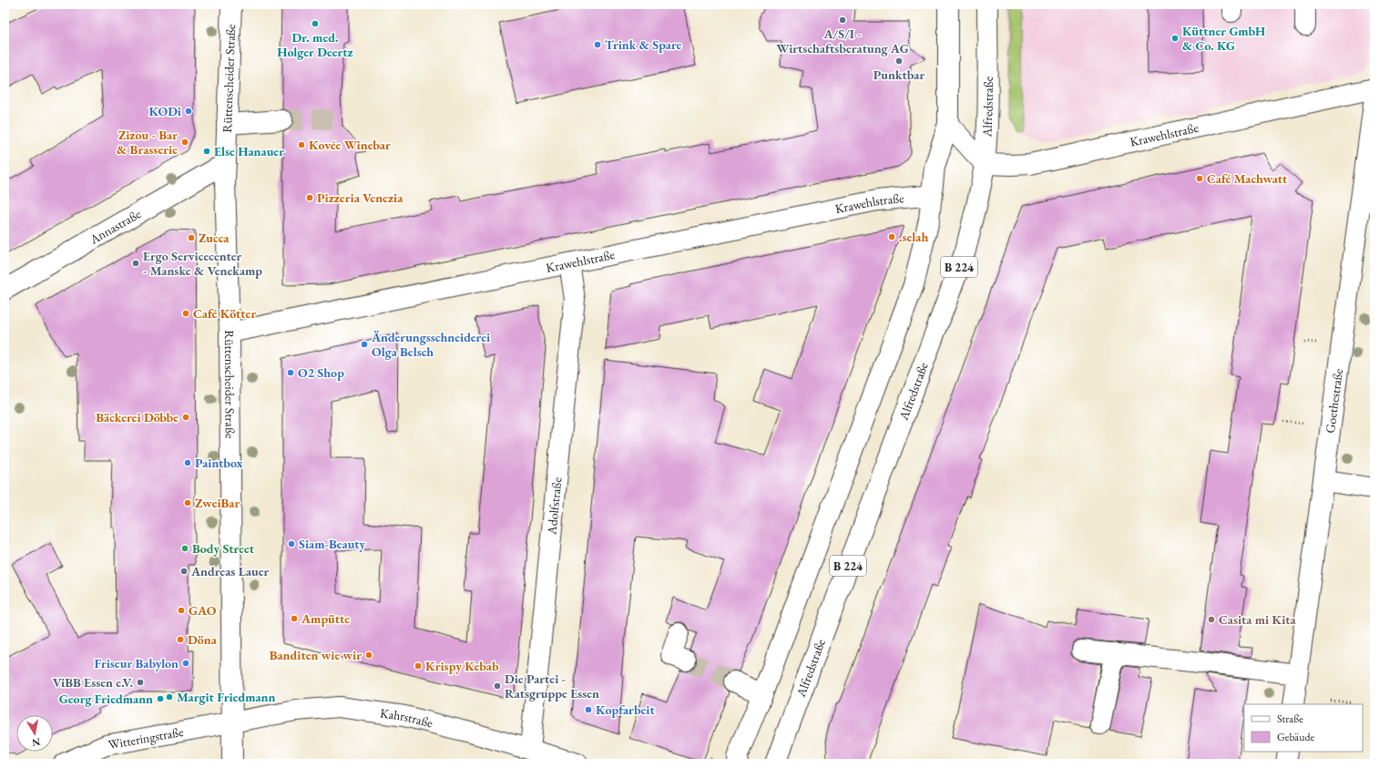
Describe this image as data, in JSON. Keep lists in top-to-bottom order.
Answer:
{
  "streets": {
    "street": [
      "Rüttenscheider Straße",
      "Alfredstraße",
      "Krawehlstraße",
      "Annastraße",
      "B 224",
      "Goethestraße",
      "Adolfstraße",
      "Kahrstraße",
      "Witteringstraße"
    ]
  },
  "crossings": [
    ["Rüttenscheider Straße", "Krawehlstraße"],
    ["Rüttenscheider Straße", "Annastraße"],
    ["Rüttenscheider Straße", "Kahrstraße"],
    ["Rüttenscheider Straße", "Witteringstraße"],
    ["Alfredstraße", "Krawehlstraße"],
    ["Krawehlstraße", "B 224"],
    ["Krawehlstraße", "Adolfstraße"],
    ["Adolfstraße", "Kahrstraße"],
    ["Kahrstraße", "Witteringstraße"]
  ],
  "places": [
    "A/S/I - Wirtschaftsberatung AG",
    "Dr. med. Holger Deertz",
    "Küttner GmbH & Co. KG",
    "Trink & Spare",
    "Punktbar",
    "KODi",
    "Zizou - Bar & Brasserie",
    "Kovée Winebar",
    "Else Hanauer",
    "Café Machwatt",
    "Pizzeria Venezia",
    ".selah",
    "Zucca",
    "Ergo Servicecenter - Manske & Venekamp",
    "Café Kötter",
    "Änderungsschneiderei Olga Belsch",
    "O2 Shop",
    "Bäckerei Döbbe",
    "Paintbox",
    "ZweiBar",
    "Siam-Beauty",
    "Body Street",
    "Andreas Lauer",
    "GAO",
    "Ampütte",
    "Casita mi Kita",
    "Döna",
    "Banditen wie wir",
    "Friseur Babylon",
    "Krispy Kebab",
    "ViBB Essen e.V.",
    "Die Partei - Ratsgruppe Essen",
    "Margit Friedmann",
    "Georg Friedmann",
    "Kopfarbeit"
  ],
  "legend": ["Straße", "Gebäude"],
  "north": "bottom"
}
